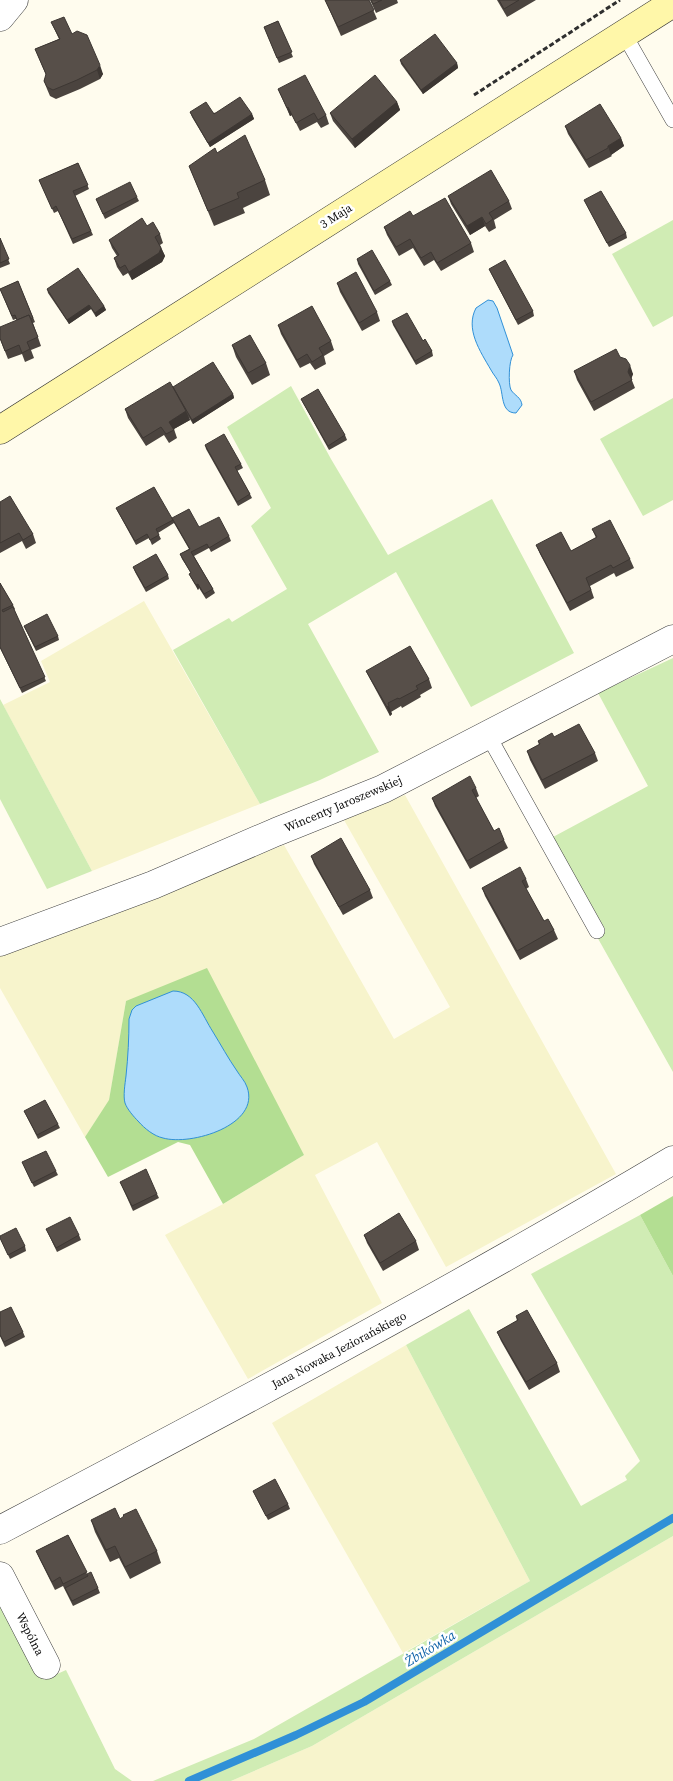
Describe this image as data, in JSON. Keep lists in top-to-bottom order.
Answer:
{
  "streets": {
    "street": [
      "3 Maja",
      "Wincenty Jaroszewskiej",
      "Jana Nowaka Jeziorańskiego",
      "Wspólna"
    ]
  },
  "water": ["Żbikówka"]
}
